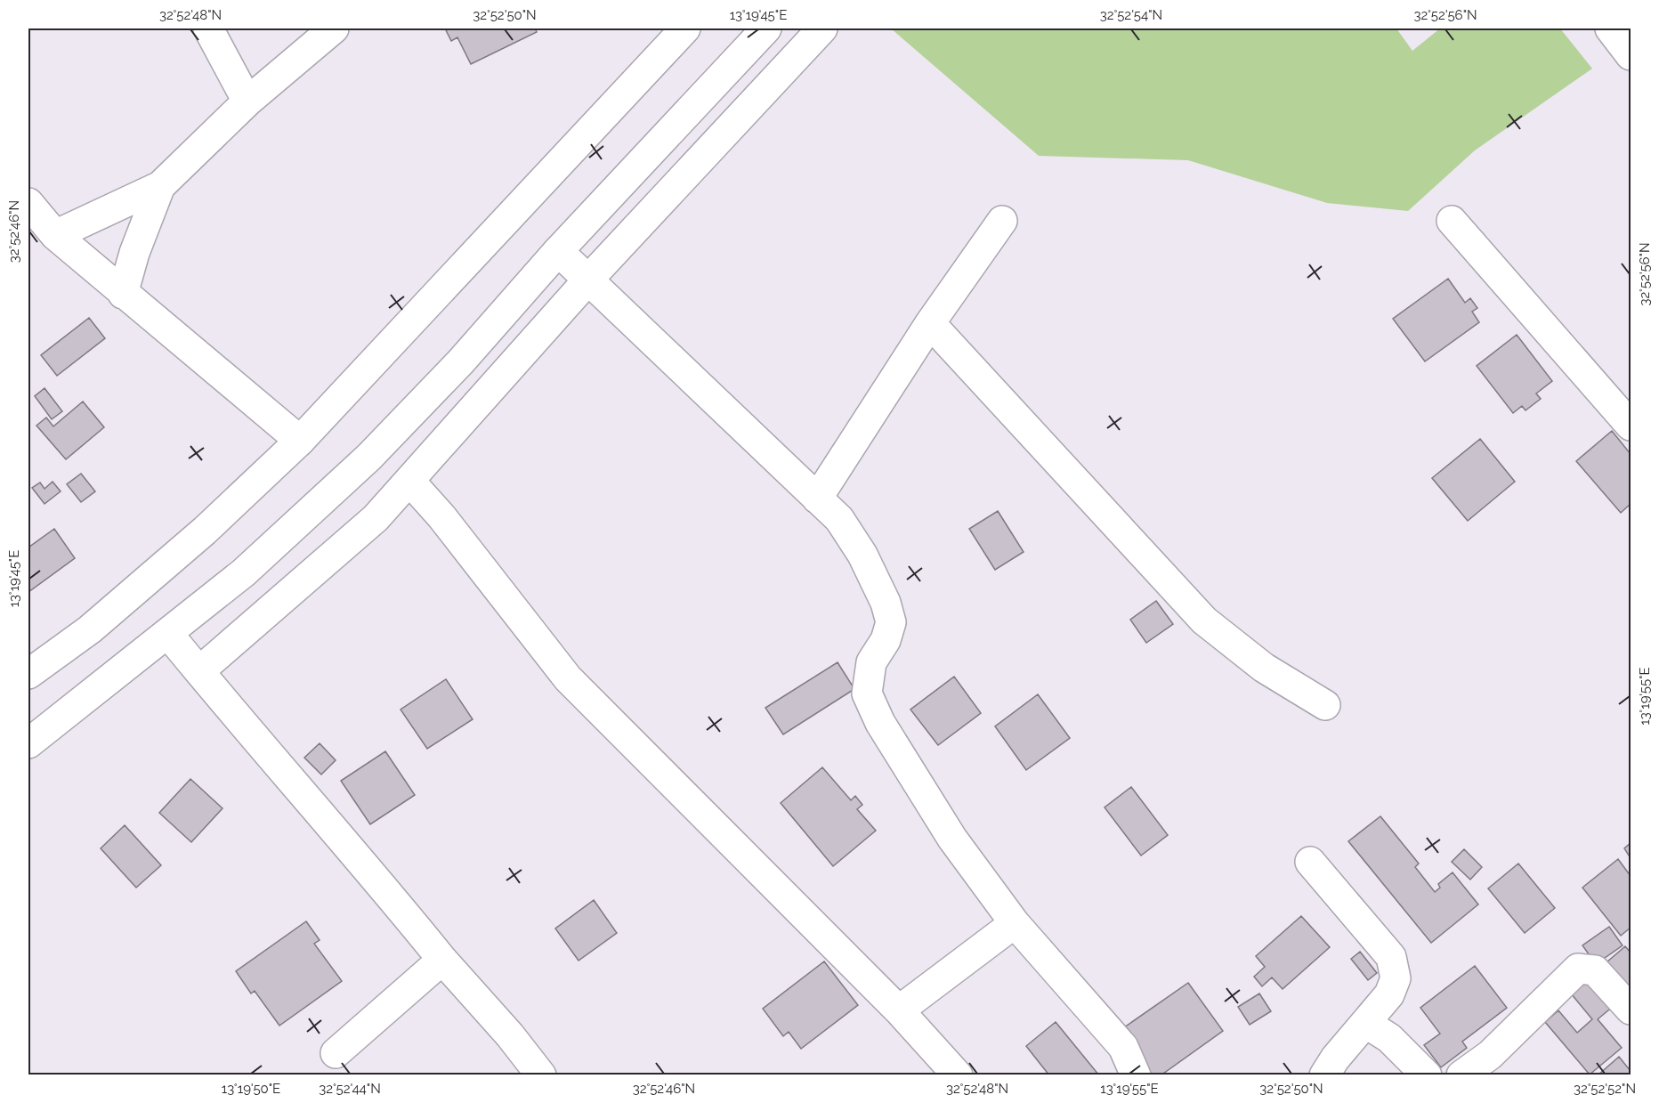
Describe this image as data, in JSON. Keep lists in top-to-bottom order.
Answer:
{
  "coordinates": [
    "32°52'48\"N",
    "32°52'50\"N",
    "13°19'45\"E",
    "32°52'54\"N",
    "32°52'56\"N",
    "32°52'46\"N",
    "13°19'55\"E",
    "13°19'50\"E",
    "32°52'44\"N",
    "32°52'52\"N"
  ]
}
